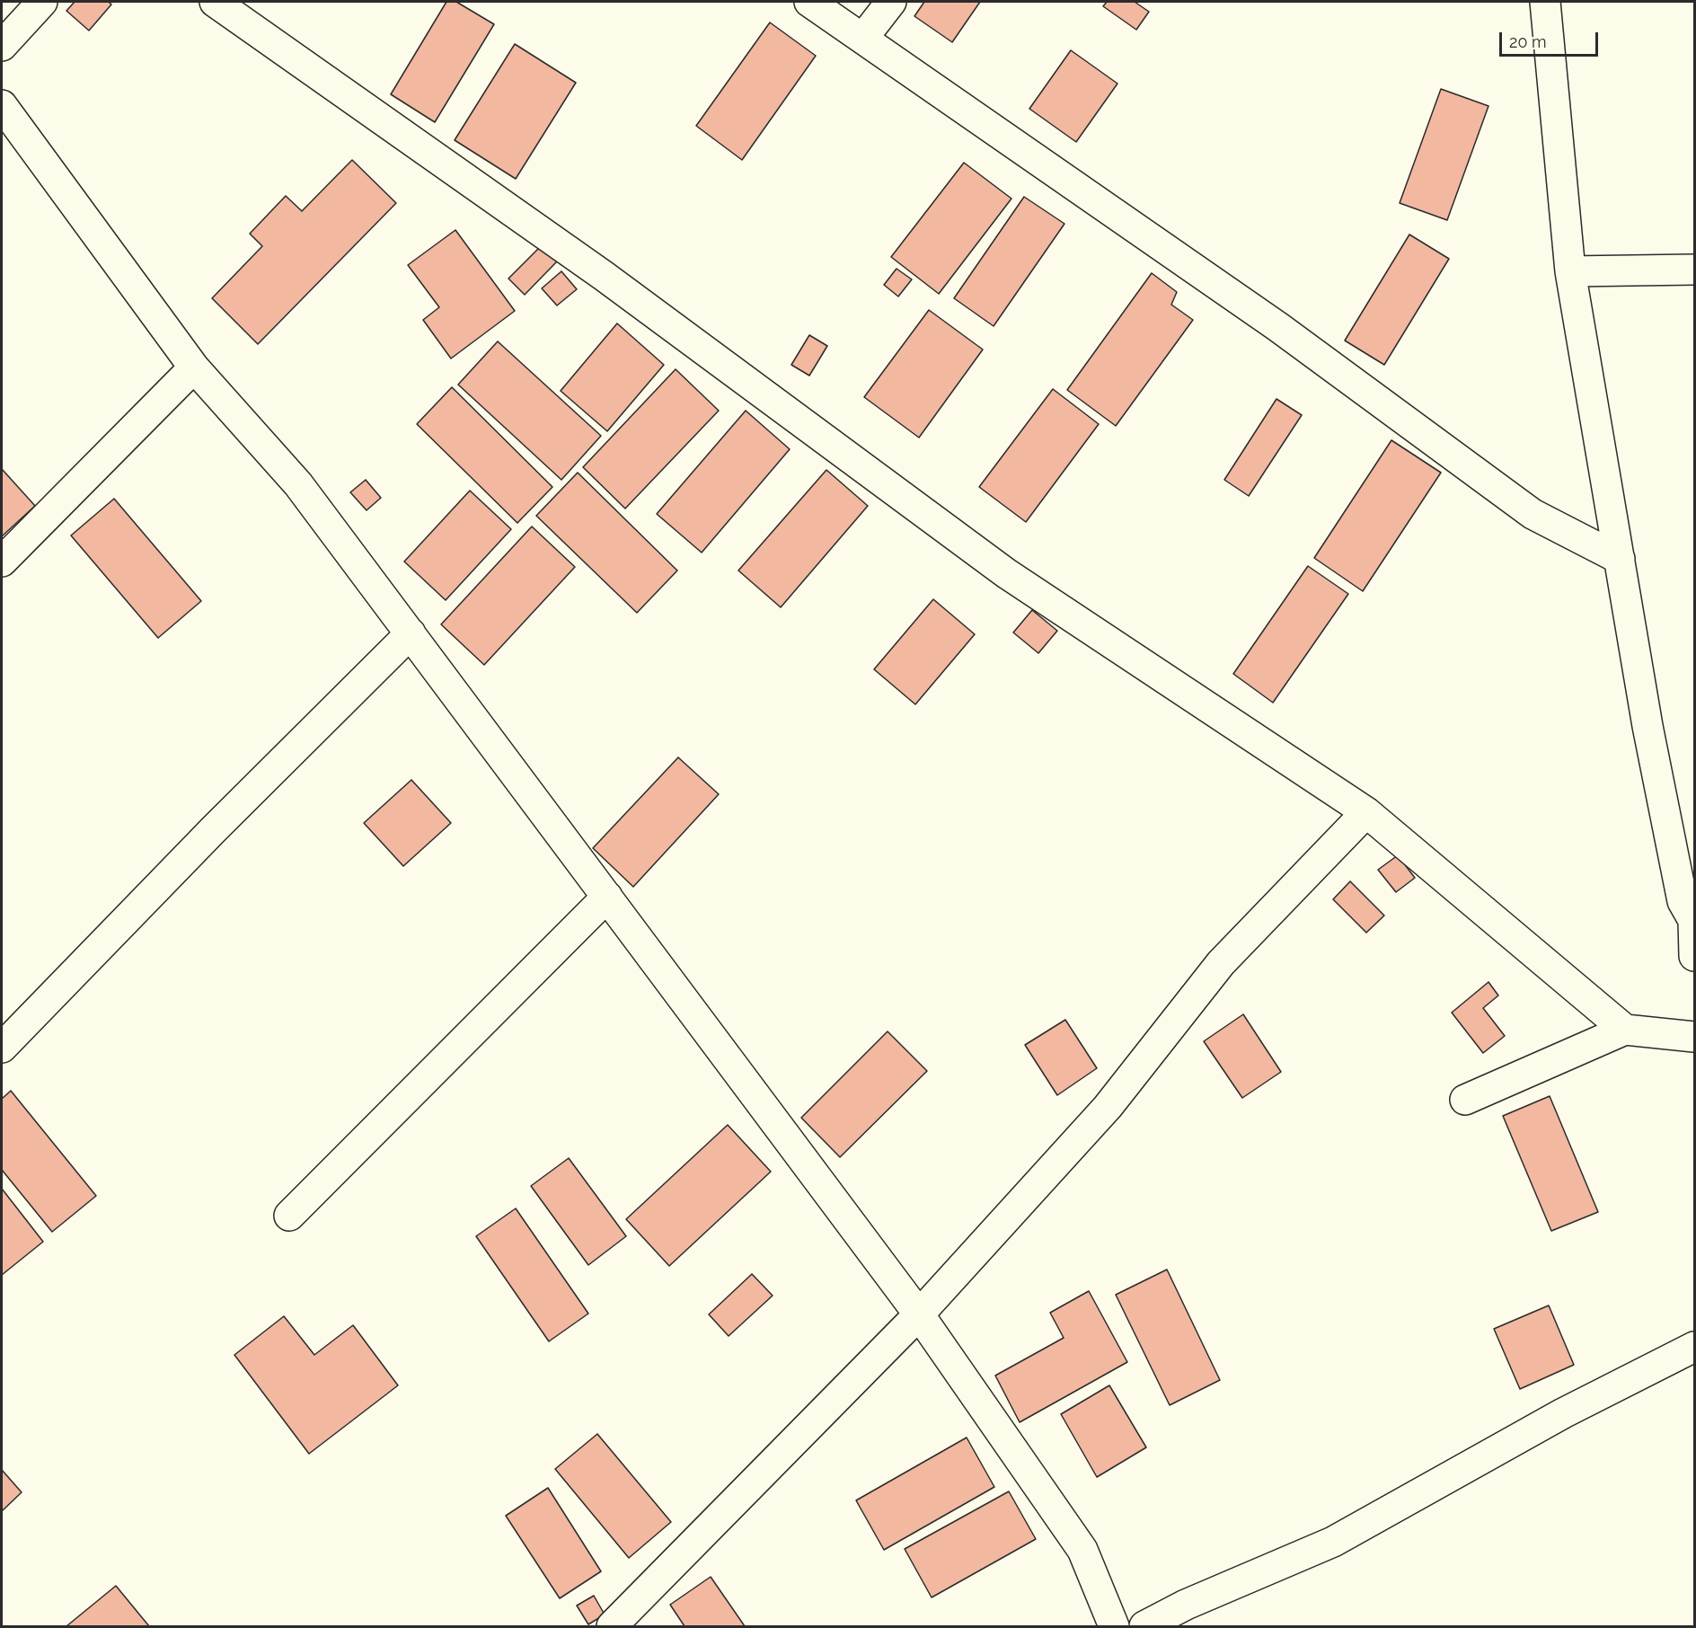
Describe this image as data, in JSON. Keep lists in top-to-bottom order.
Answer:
{
  "scale_bar": "20 m"
}
